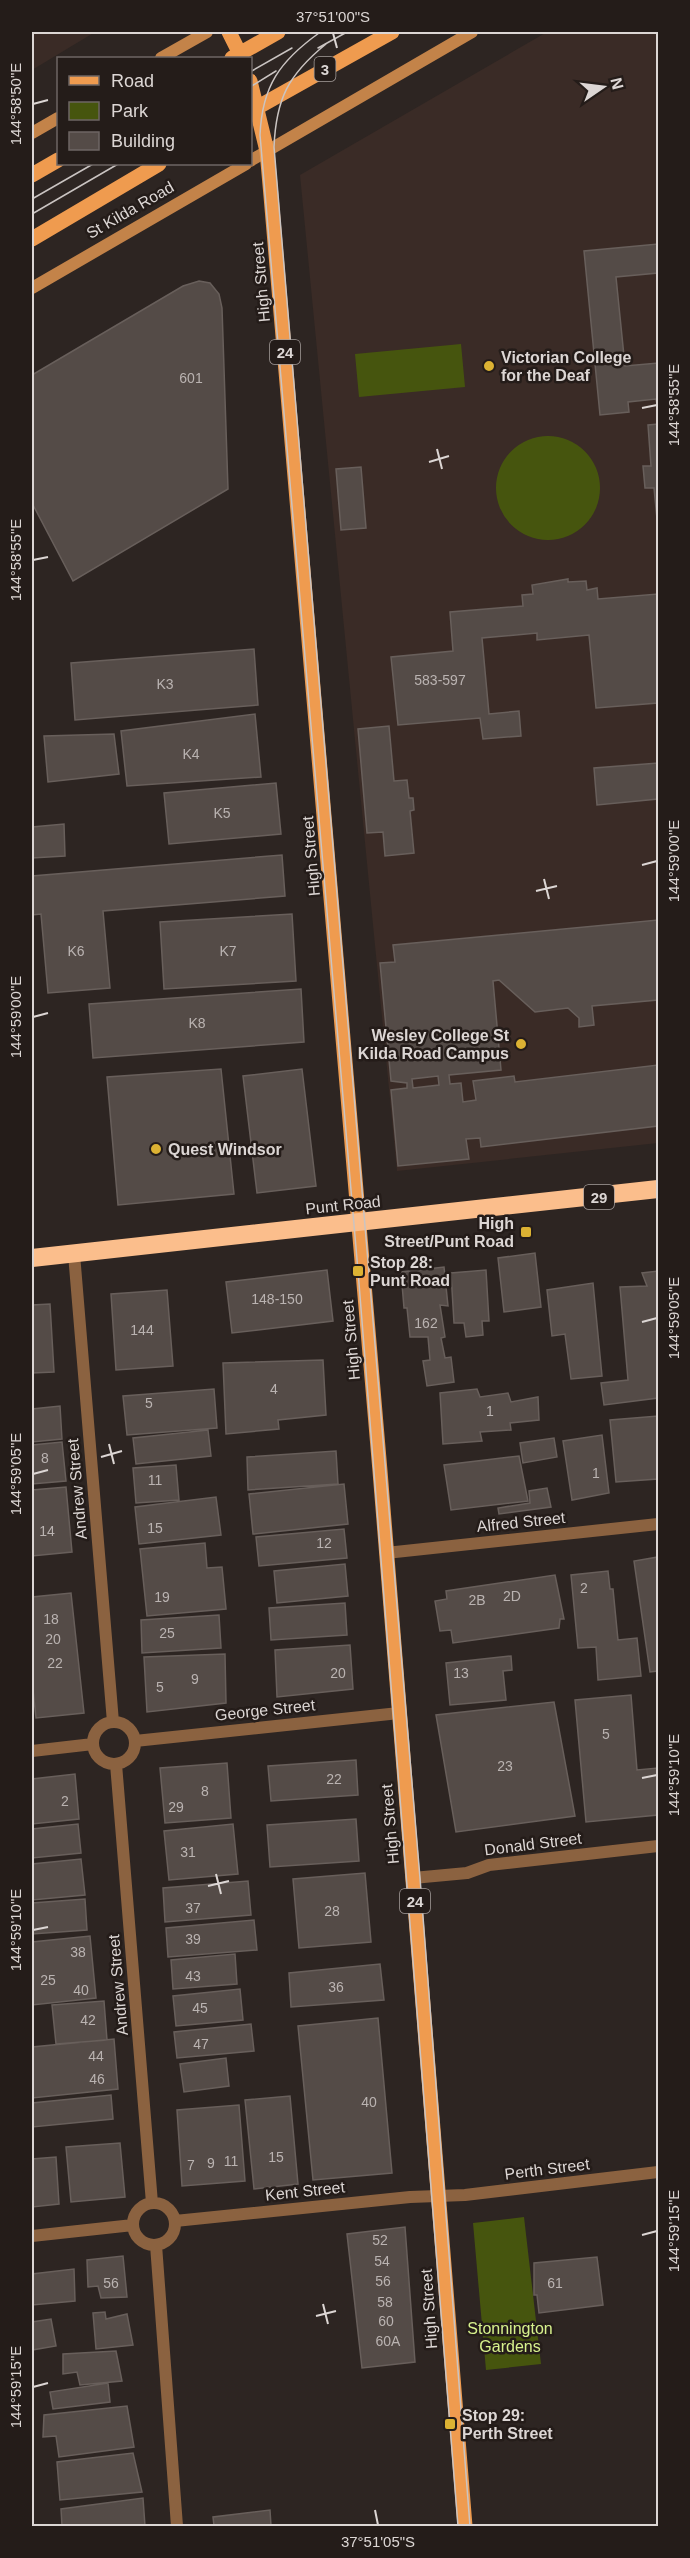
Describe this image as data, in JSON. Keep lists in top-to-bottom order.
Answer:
{
  "streets": {
    "highway": ["29", "Punt Road"],
    "main road": [
      "3",
      "St Kilda Road",
      "High Street",
      "24"
    ],
    "street": [
      "Andrew Street",
      "Alfred Street",
      "George Street",
      "Donald Street",
      "Perth Street",
      "Kent Street"
    ]
  },
  "crossings": [
    ["3", "High Street"],
    ["High Street", "Punt Road"],
    ["High Street", "Alfred Street"],
    ["High Street", "George Street"],
    ["High Street", "Donald Street"],
    ["High Street", "Perth Street"],
    ["High Street", "Kent Street"],
    ["Punt Road", "Andrew Street"],
    ["Andrew Street", "George Street"],
    ["Andrew Street", "Kent Street"],
    ["Perth Street", "Kent Street"]
  ],
  "parks": ["Stonnington Gardens"],
  "places": {
    "other": ["Victorian College for the Deaf", "Wesley College St Kilda Road Campus", "Quest Windsor"],
    "transit": ["High Street/Punt Road", "Stop 28: Punt Road", "Stop 29: Perth Street"]
  },
  "house_numbers": [
    "601",
    "583-597",
    "K3",
    "K4",
    "K5",
    "K6",
    "K7",
    "K8",
    "148-150",
    "162",
    "144",
    "4",
    "5",
    "1",
    "8",
    "1",
    "11",
    "15",
    "14",
    "12",
    "2",
    "2D",
    "19",
    "2B",
    "18",
    "25",
    "20",
    "22",
    "20",
    "13",
    "9",
    "5",
    "5",
    "23",
    "22",
    "8",
    "2",
    "29",
    "31",
    "37",
    "28",
    "39",
    "38",
    "43",
    "25",
    "36",
    "40",
    "45",
    "42",
    "47",
    "44",
    "46",
    "40",
    "15",
    "11",
    "9",
    "7",
    "52",
    "54",
    "56",
    "56",
    "61",
    "58",
    "60",
    "60A"
  ],
  "legend": ["Road", "Park", "Building"],
  "north": "right",
  "coordinates": [
    "37°51'00\"S",
    "144°58'50\"E",
    "144°58'55\"E",
    "144°59'00\"E",
    "144°59'05\"E",
    "144°59'10\"E",
    "144°59'15\"E",
    "37°51'05\"S"
  ]
}
